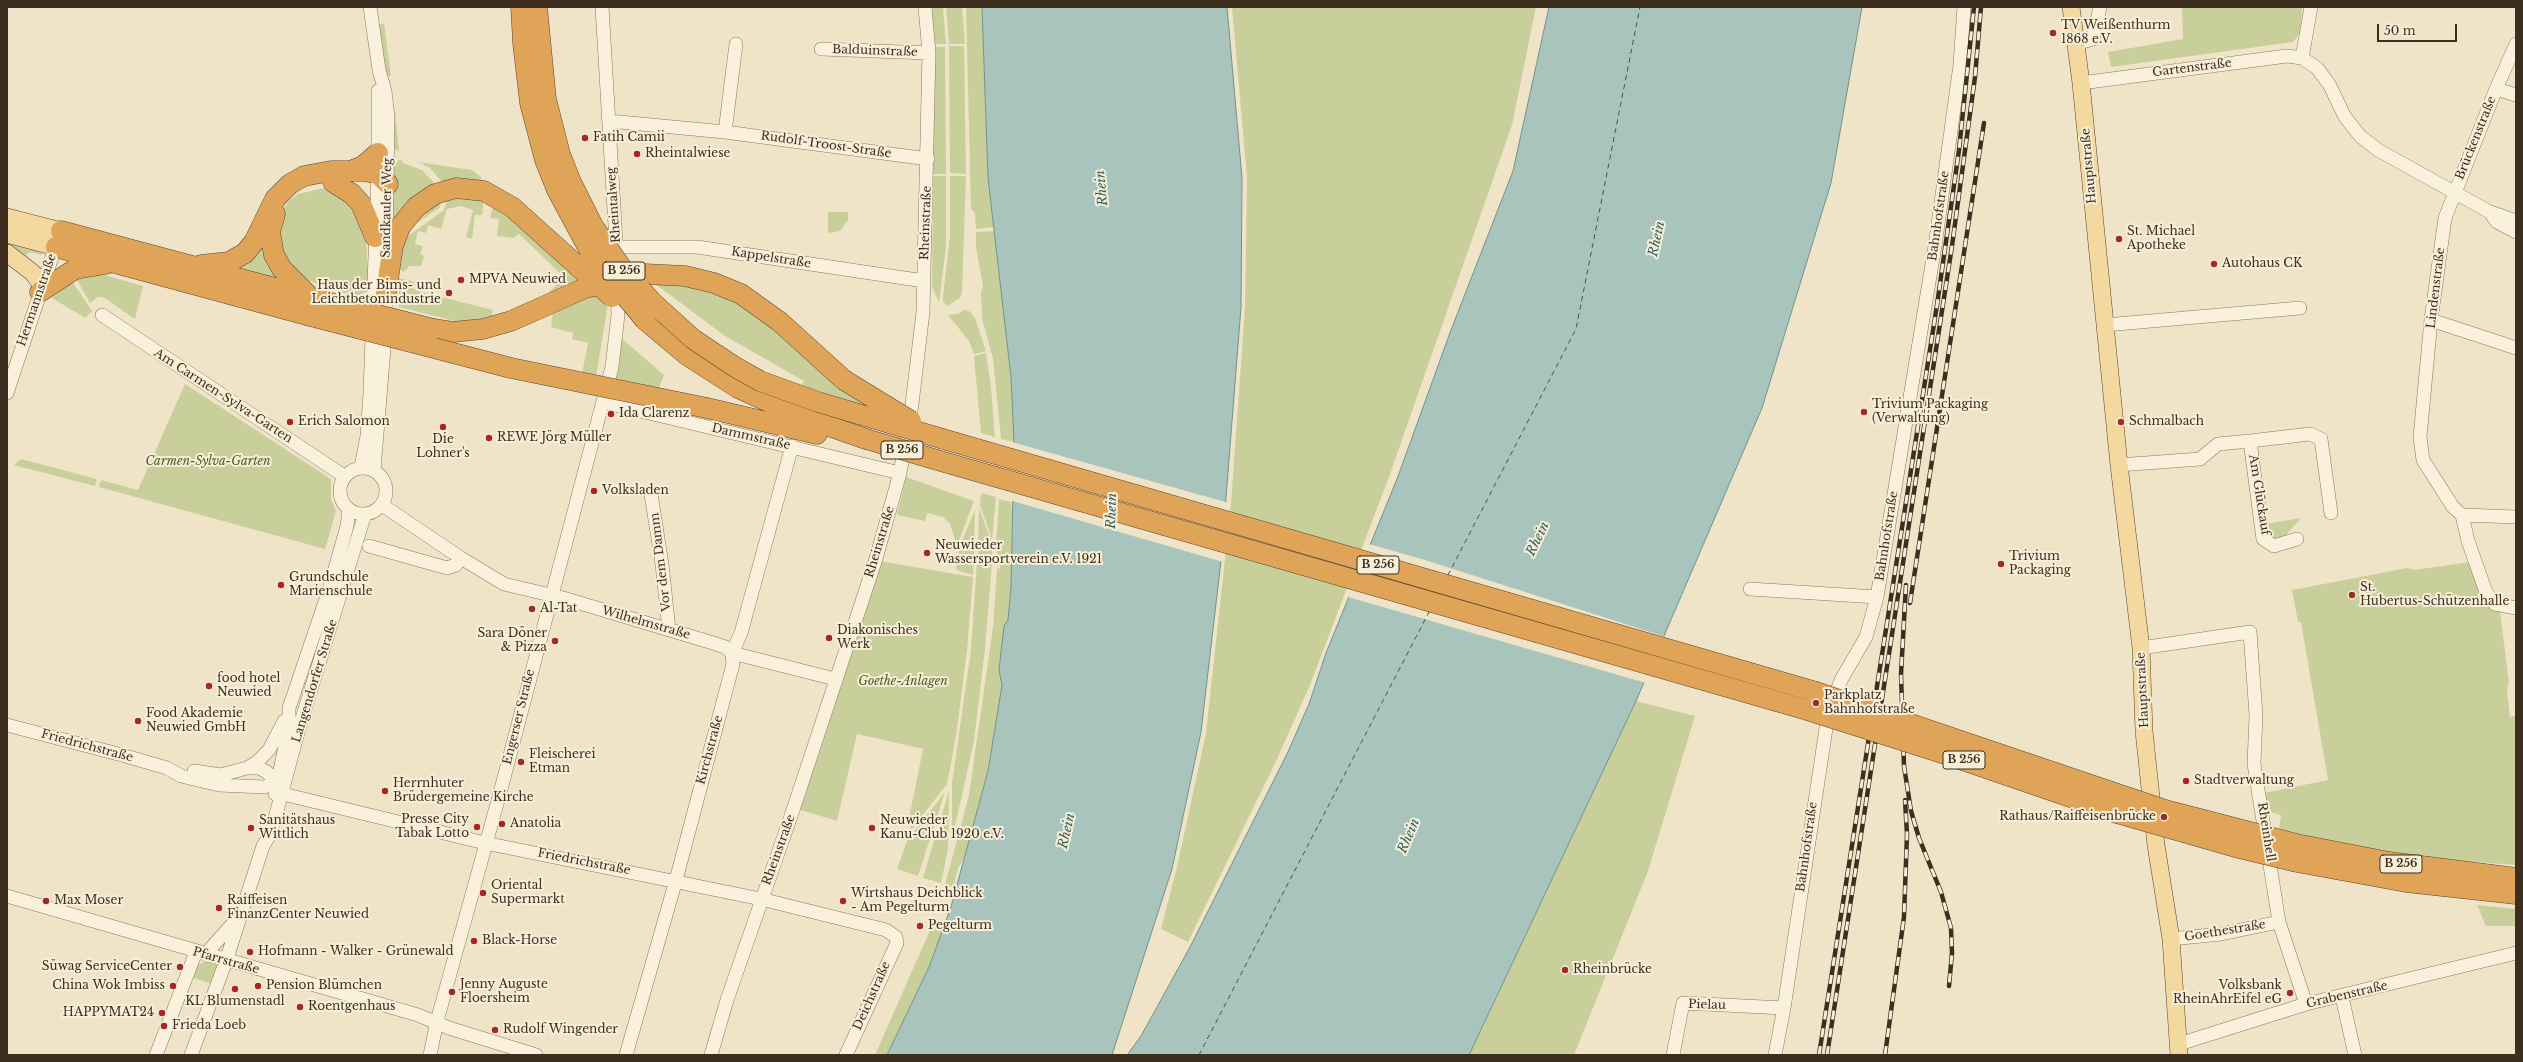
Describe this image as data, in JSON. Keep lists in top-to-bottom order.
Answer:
{
  "streets": {
    "highway": ["B 256"],
    "main road": ["Hauptstraße"],
    "street": [
      "Balduinstraße",
      "Gartenstraße",
      "Brückenstraße",
      "Rudolf-Troost-Straße",
      "Rheintalweg",
      "Sandkauler Weg",
      "Bahnhofstraße",
      "Rheinstraße",
      "Kappelstraße",
      "Lindenstraße",
      "Hermannstraße",
      "Am Carmen-Sylva-Garten",
      "Dammstraße",
      "Am Glückauf",
      "Vor dem Damm",
      "Wilhelmstraße",
      "Langendorfer Straße",
      "Engerser Straße",
      "Friedrichstraße",
      "Kirchstraße",
      "Rheinhell",
      "Goethestraße",
      "Pfarrstraße",
      "Grabenstraße",
      "Deichstraße",
      "Pielau"
    ]
  },
  "crossings": [
    ["Balduinstraße", "Rheinstraße"],
    ["Gartenstraße", "Hauptstraße"],
    ["Brückenstraße", "Lindenstraße"],
    ["Rudolf-Troost-Straße", "Rheintalweg"],
    ["Rudolf-Troost-Straße", "Rheinstraße"],
    ["Hauptstraße", "Am Glückauf"],
    ["Hauptstraße", "Rheinhell"],
    ["Hauptstraße", "Goethestraße"],
    ["Hauptstraße", "Grabenstraße"],
    ["Rheintalweg", "Kappelstraße"],
    ["Rheintalweg", "Dammstraße"],
    ["Rheintalweg", "Engerser Straße"],
    ["Bahnhofstraße", "Pielau"],
    ["Rheinstraße", "Kappelstraße"],
    ["Rheinstraße", "Dammstraße"],
    ["Rheinstraße", "Wilhelmstraße"],
    ["Rheinstraße", "Friedrichstraße"],
    ["Am Carmen-Sylva-Garten", "Wilhelmstraße"],
    ["Am Carmen-Sylva-Garten", "Langendorfer Straße"],
    ["Dammstraße", "Engerser Straße"],
    ["Dammstraße", "Kirchstraße"],
    ["Vor dem Damm", "Wilhelmstraße"],
    ["Wilhelmstraße", "Langendorfer Straße"],
    ["Wilhelmstraße", "Engerser Straße"],
    ["Wilhelmstraße", "Kirchstraße"],
    ["Langendorfer Straße", "Friedrichstraße"],
    ["Langendorfer Straße", "Pfarrstraße"],
    ["Engerser Straße", "Friedrichstraße"],
    ["Engerser Straße", "Pfarrstraße"],
    ["Friedrichstraße", "Kirchstraße"],
    ["Friedrichstraße", "Deichstraße"],
    ["Rheinhell", "Goethestraße"],
    ["Rheinhell", "Grabenstraße"]
  ],
  "water": ["Rhein"],
  "parks": ["Carmen-Sylva-Garten", "Goethe-Anlagen"],
  "places": [
    "TV Weißenthurm 1868 e.V.",
    "Fatih Camii",
    "Rheintalwiese",
    "St. Michael Apotheke",
    "Autohaus CK",
    "MPVA Neuwied",
    "Haus der Bims- und Leichtbetonindustrie",
    "Trivium Packaging (Verwaltung)",
    "Ida Clarenz",
    "Erich Salomon",
    "Schmalbach",
    "Die Lohner's",
    "REWE Jörg Müller",
    "Volksladen",
    "Neuwieder Wassersportverein e.V. 1921",
    "Trivium Packaging",
    "Grundschule Marienschule",
    "St. Hubertus-Schützenhalle",
    "Al-Tat",
    "Diakonisches Werk",
    "Sara Döner & Pizza",
    "food hotel Neuwied",
    "Parkplatz Bahnhofstraße",
    "Food Akademie Neuwied GmbH",
    "Fleischerei Etman",
    "Stadtverwaltung",
    "Herrnhuter Brüdergemeine Kirche",
    "Rathaus/Raiffeisenbrücke",
    "Anatolia",
    "Presse City Tabak Lotto",
    "Sanitätshaus Wittlich",
    "Neuwieder Kanu-Club 1920 e.V.",
    "Oriental Supermarkt",
    "Max Moser",
    "Wirtshaus Deichblick - Am Pegelturm",
    "Raiffeisen FinanzCenter Neuwied",
    "Pegelturm",
    "Black-Horse",
    "Hofmann - Walker - Grünewald",
    "Süwag ServiceCenter",
    "Rheinbrücke",
    "China Wok Imbiss",
    "Pension Blümchen",
    "KL Blumenstadl",
    "Jenny Auguste Floersheim",
    "Volksbank RheinAhrEifel eG",
    "Roentgenhaus",
    "HAPPYMAT24",
    "Frieda Loeb",
    "Rudolf Wingender"
  ],
  "scale_bar": "50 m"
}
